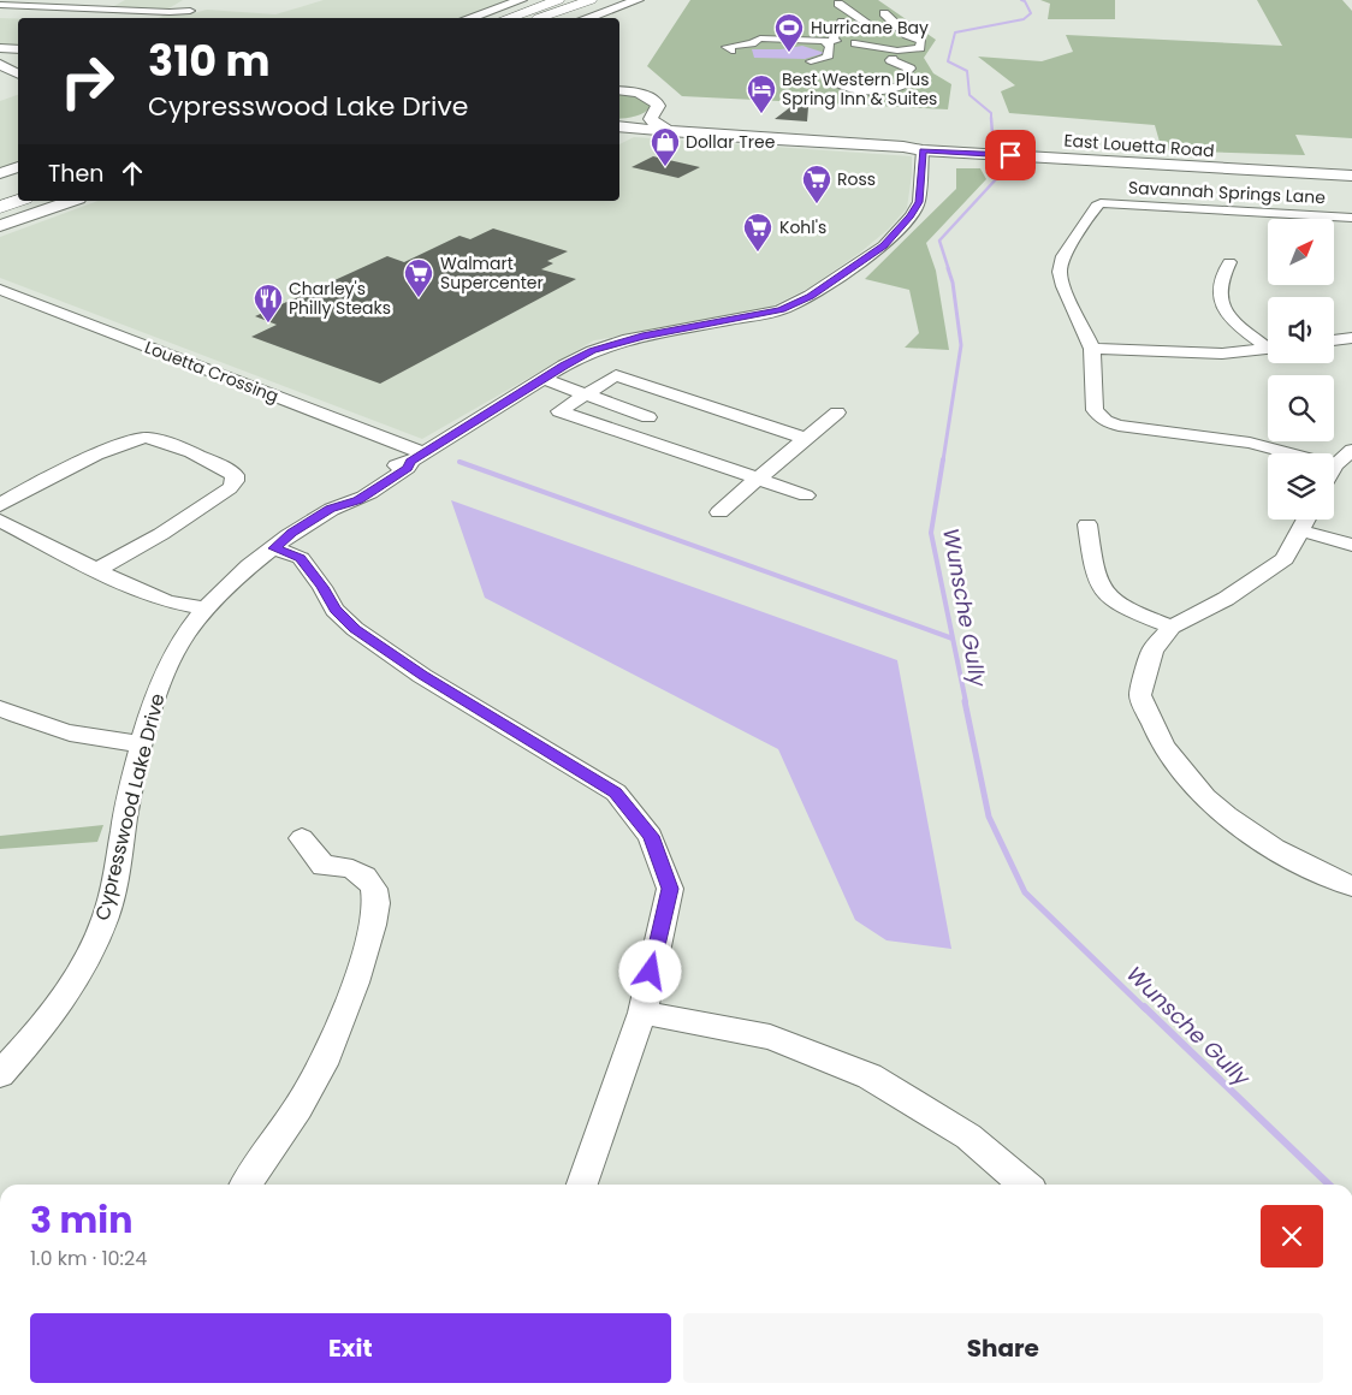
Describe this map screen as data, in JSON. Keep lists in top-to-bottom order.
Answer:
{
  "streets": {
    "main road": ["East Louetta Road"],
    "street": ["Savannah Springs Lane", "Louetta Crossing", "Cypresswood Lake Drive"]
  },
  "crossings": [
    ["East Louetta Road", "Cypresswood Lake Drive"],
    ["Louetta Crossing", "Cypresswood Lake Drive"]
  ],
  "water": ["Wunsche Gully"],
  "places": {
    "sports": ["Hurricane Bay"],
    "hotel": ["Best Western Plus Spring Inn & Suites"],
    "shop": ["Dollar Tree"],
    "supermarket": ["Ross", "Kohl's", "Walmart Supercenter"],
    "restaurant": ["Charley's Philly Steaks"]
  },
  "north": "top right",
  "page": {
    "turn": ["310 m", "Cypresswood Lake Drive"],
    "then": "Then",
    "heading": ["3 min", "1.0 km · 10:24"],
    "buttons": ["Exit", "Share"]
  }
}
